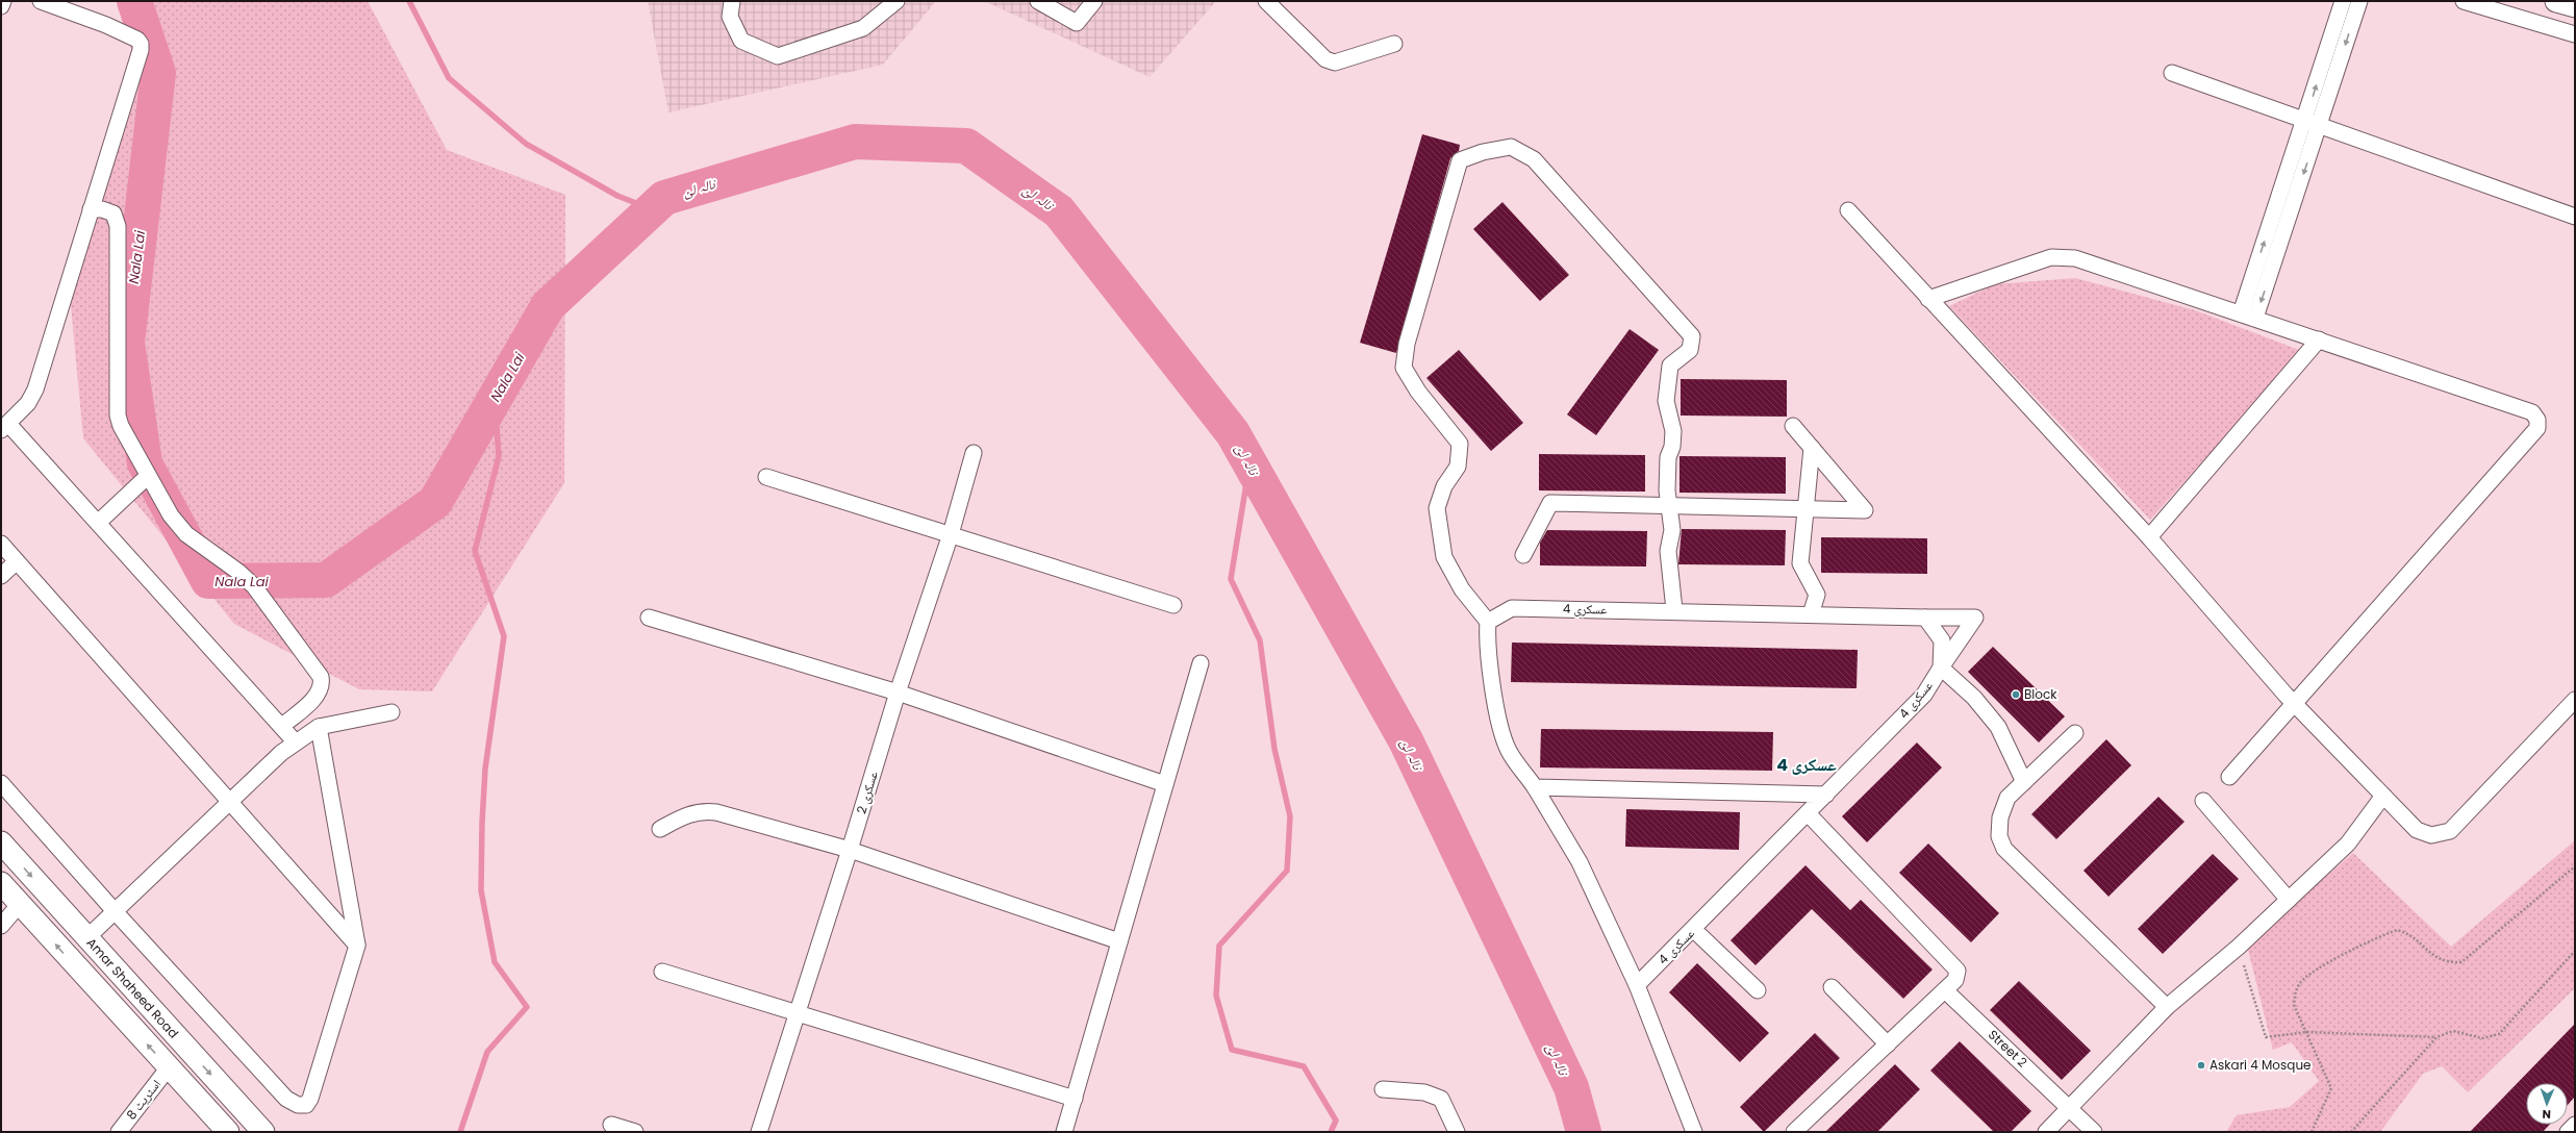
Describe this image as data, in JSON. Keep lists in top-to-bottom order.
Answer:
{
  "streets": {
    "main road": ["Amar Shaheed Road"],
    "street": [
      "عسکری 4",
      "عسکری 2",
      "Street 2",
      "اسٹریٹ 8"
    ]
  },
  "crossings": [
    ["Amar Shaheed Road", "اسٹریٹ 8"]
  ],
  "districts": ["عسکری 4"],
  "water": ["نالہ لئ", "Nala Lai"],
  "places": ["Block", "Askari 4 Mosque"],
  "north": "bottom"
}
